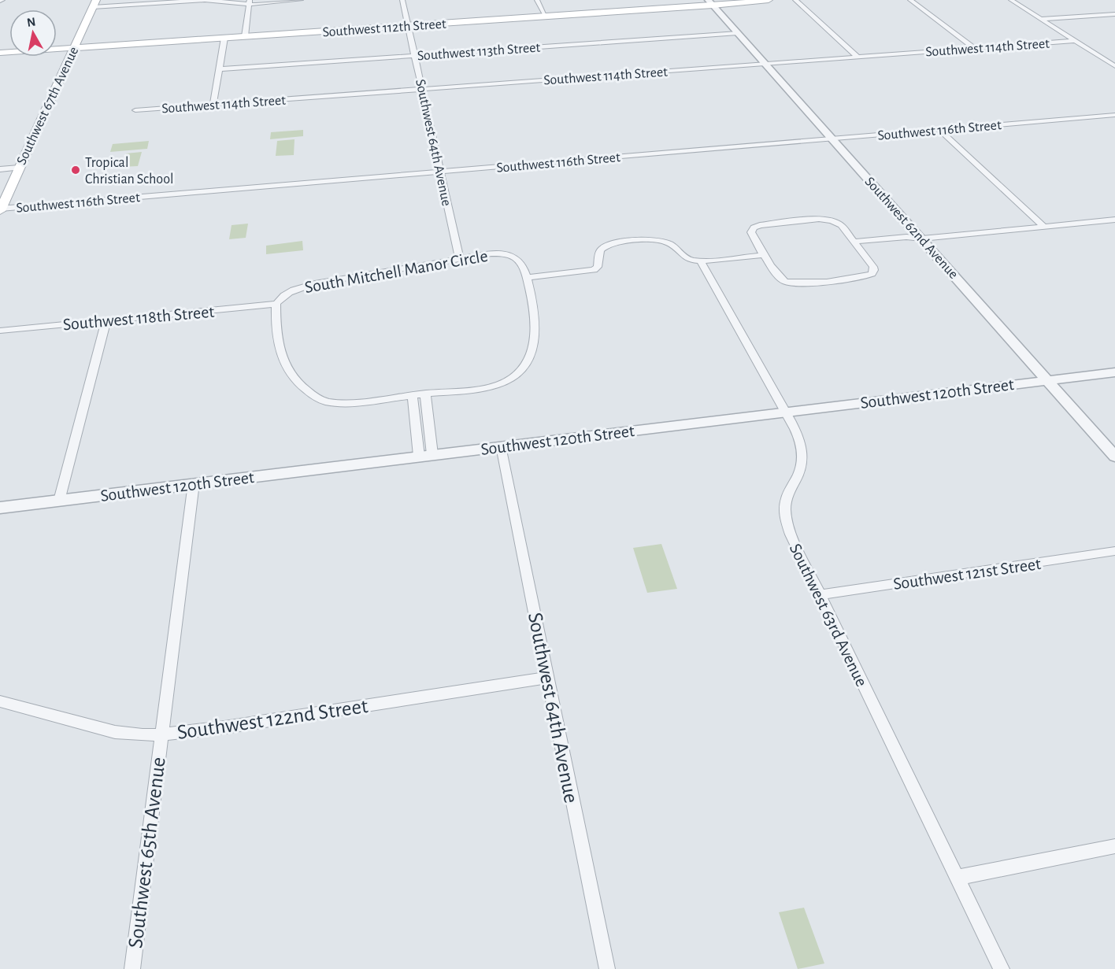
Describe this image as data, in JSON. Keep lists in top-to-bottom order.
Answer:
{
  "streets": {
    "main road": ["Southwest 112th Street", "Southwest 67th Avenue"],
    "street": [
      "Southwest 114th Street",
      "Southwest 113th Street",
      "Southwest 116th Street",
      "Southwest 64th Avenue",
      "Southwest 62nd Avenue",
      "South Mitchell Manor Circle",
      "Southwest 118th Street",
      "Southwest 120th Street",
      "Southwest 121st Street",
      "Southwest 63rd Avenue",
      "Southwest 122nd Street",
      "Southwest 65th Avenue"
    ]
  },
  "crossings": [
    ["Southwest 112th Street", "Southwest 67th Avenue"],
    ["Southwest 112th Street", "Southwest 64th Avenue"],
    ["Southwest 112th Street", "Southwest 62nd Avenue"],
    ["Southwest 114th Street", "Southwest 64th Avenue"],
    ["Southwest 114th Street", "Southwest 62nd Avenue"],
    ["Southwest 113th Street", "Southwest 64th Avenue"],
    ["Southwest 113th Street", "Southwest 62nd Avenue"],
    ["Southwest 67th Avenue", "Southwest 116th Street"],
    ["Southwest 116th Street", "Southwest 64th Avenue"],
    ["Southwest 116th Street", "Southwest 62nd Avenue"],
    ["Southwest 64th Avenue", "South Mitchell Manor Circle"],
    ["Southwest 64th Avenue", "Southwest 120th Street"],
    ["Southwest 64th Avenue", "Southwest 122nd Street"],
    ["Southwest 62nd Avenue", "Southwest 120th Street"],
    ["South Mitchell Manor Circle", "Southwest 118th Street"],
    ["Southwest 120th Street", "Southwest 63rd Avenue"],
    ["Southwest 120th Street", "Southwest 65th Avenue"],
    ["Southwest 121st Street", "Southwest 63rd Avenue"],
    ["Southwest 122nd Street", "Southwest 65th Avenue"]
  ],
  "places": ["Tropical Christian School"],
  "north": "top"
}
